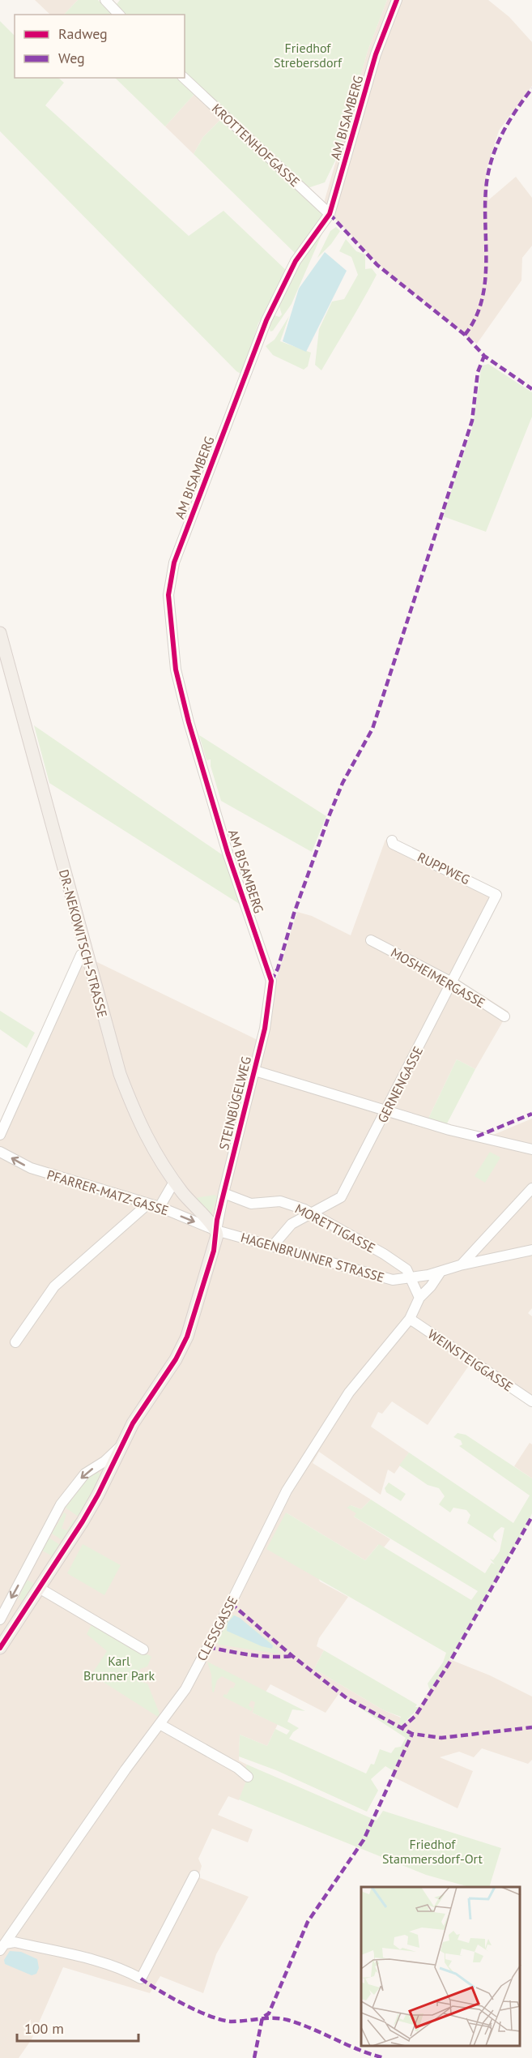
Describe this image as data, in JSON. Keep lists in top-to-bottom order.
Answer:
{
  "streets": {
    "main road": ["DR.-NEKOWITSCH-STRASSE"],
    "street": [
      "AM BISAMBERG",
      "KROTTENHOFGASSE",
      "RUPPWEG",
      "MOSHEIMERGASSE",
      "GERNENGASSE",
      "STEINBÜGELWEG",
      "PFARRER-MATZ-GASSE",
      "MORETTIGASSE",
      "HAGENBRUNNER STRASSE",
      "WEINSTEIGGASSE",
      "CLESSGASSE"
    ]
  },
  "crossings": [
    ["AM BISAMBERG", "KROTTENHOFGASSE"],
    ["AM BISAMBERG", "STEINBÜGELWEG"],
    ["RUPPWEG", "GERNENGASSE"],
    ["DR.-NEKOWITSCH-STRASSE", "STEINBÜGELWEG"],
    ["DR.-NEKOWITSCH-STRASSE", "PFARRER-MATZ-GASSE"],
    ["DR.-NEKOWITSCH-STRASSE", "HAGENBRUNNER STRASSE"],
    ["MOSHEIMERGASSE", "GERNENGASSE"],
    ["GERNENGASSE", "MORETTIGASSE"],
    ["GERNENGASSE", "HAGENBRUNNER STRASSE"],
    ["STEINBÜGELWEG", "PFARRER-MATZ-GASSE"],
    ["STEINBÜGELWEG", "MORETTIGASSE"],
    ["STEINBÜGELWEG", "HAGENBRUNNER STRASSE"],
    ["PFARRER-MATZ-GASSE", "HAGENBRUNNER STRASSE"],
    ["MORETTIGASSE", "HAGENBRUNNER STRASSE"],
    ["HAGENBRUNNER STRASSE", "CLESSGASSE"],
    ["WEINSTEIGGASSE", "CLESSGASSE"]
  ],
  "parks": ["Friedhof Strebersdorf", "Karl Brunner Park", "Friedhof Stammersdorf-Ort"],
  "legend": ["Radweg", "Weg"],
  "scale_bar": "100 m"
}
